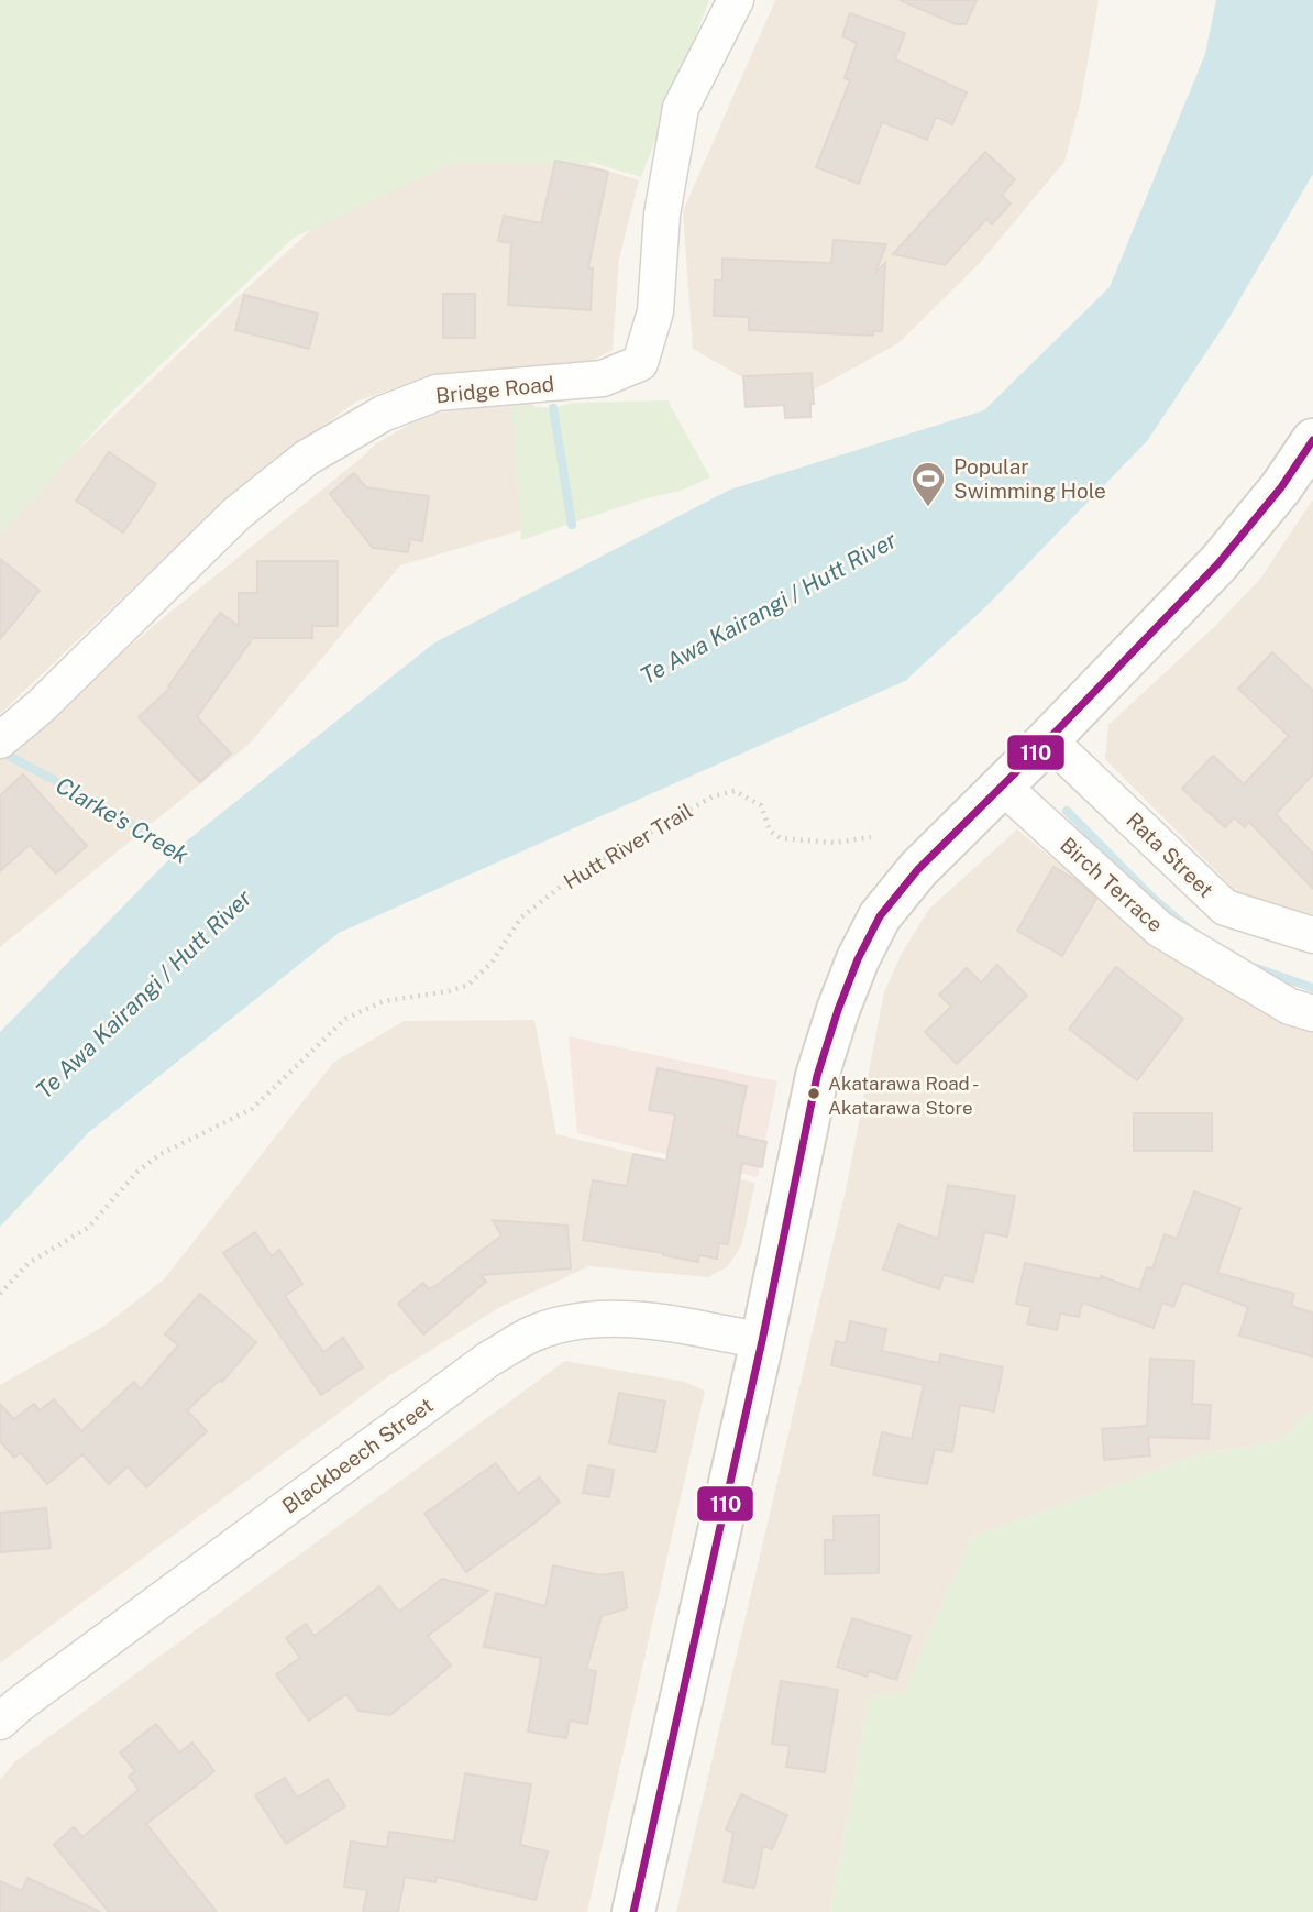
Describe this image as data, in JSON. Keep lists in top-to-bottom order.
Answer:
{
  "streets": {
    "street": [
      "Bridge Road",
      "Rata Street",
      "Birch Terrace",
      "Blackbeech Street"
    ],
    "path": ["Hutt River Trail"]
  },
  "water": ["Te Awa Kairangi / Hutt River", "Clarke's Creek"],
  "places": {
    "sports": ["Popular Swimming Hole"],
    "other": ["Akatarawa Road - Akatarawa Store"]
  },
  "lines": ["transit line 110"]
}
